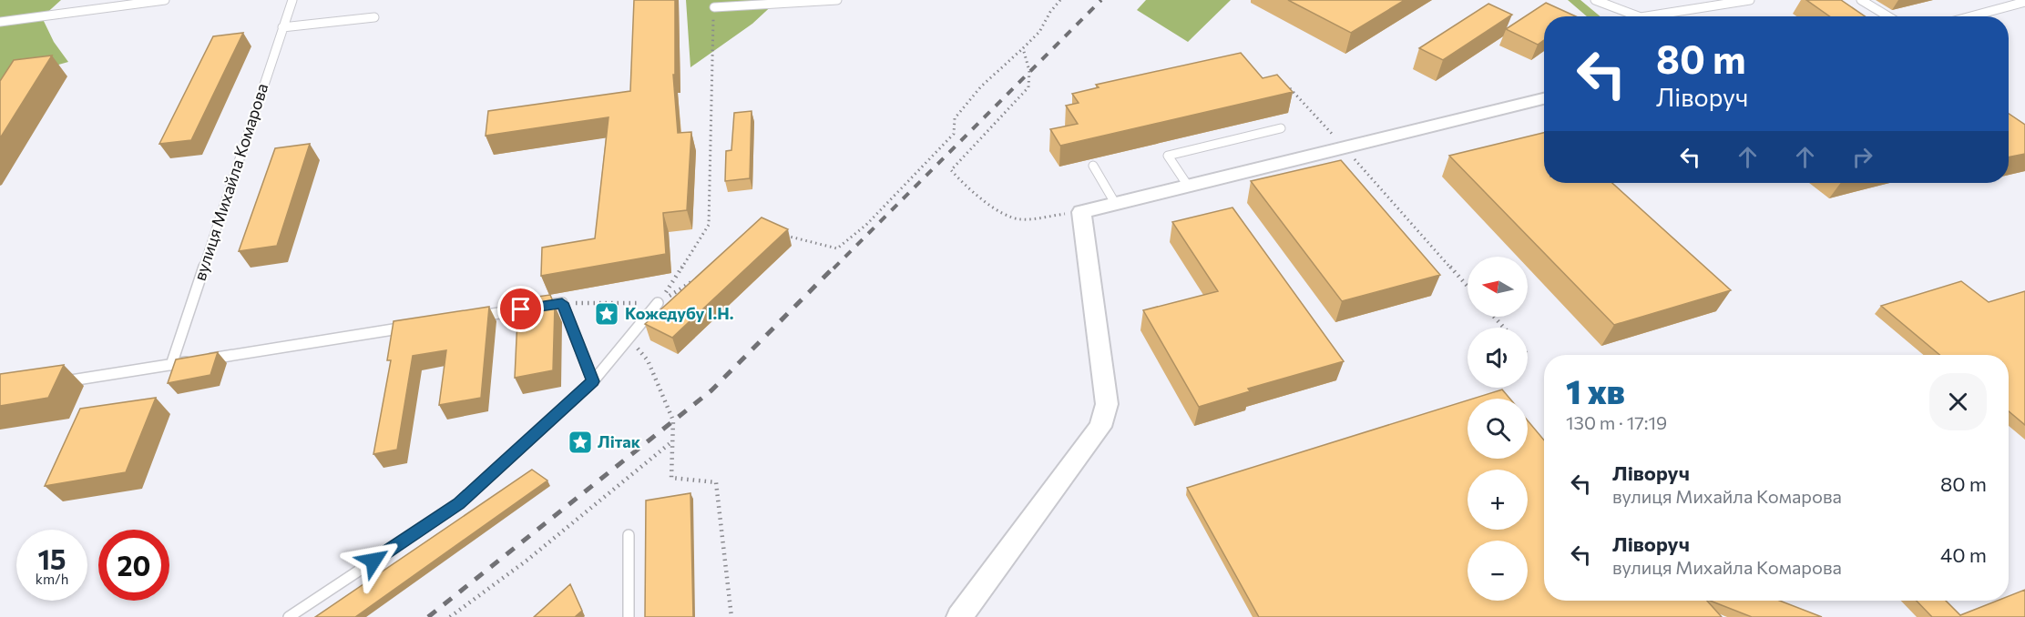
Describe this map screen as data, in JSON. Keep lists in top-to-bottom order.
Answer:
{
  "streets": {
    "lane": ["вулиця Михайла Комарова"]
  },
  "places": {
    "place": ["Кожедубу І.Н.", "Літак"]
  },
  "north": "left",
  "page": {
    "turn": ["80 m", "Ліворуч"],
    "map_buttons": ["+", "−"],
    "heading": ["1 хв", "130 m · 17:19"],
    "list": [
      {
        "name": "Ліворуч",
        "note": "вулиця Михайла Комарова",
        "value": "80 m"
      },
      {
        "name": "Ліворуч",
        "note": "вулиця Михайла Комарова",
        "value": "40 m"
      }
    ],
    "speed": "15 km/h",
    "limit": "20"
  }
}
